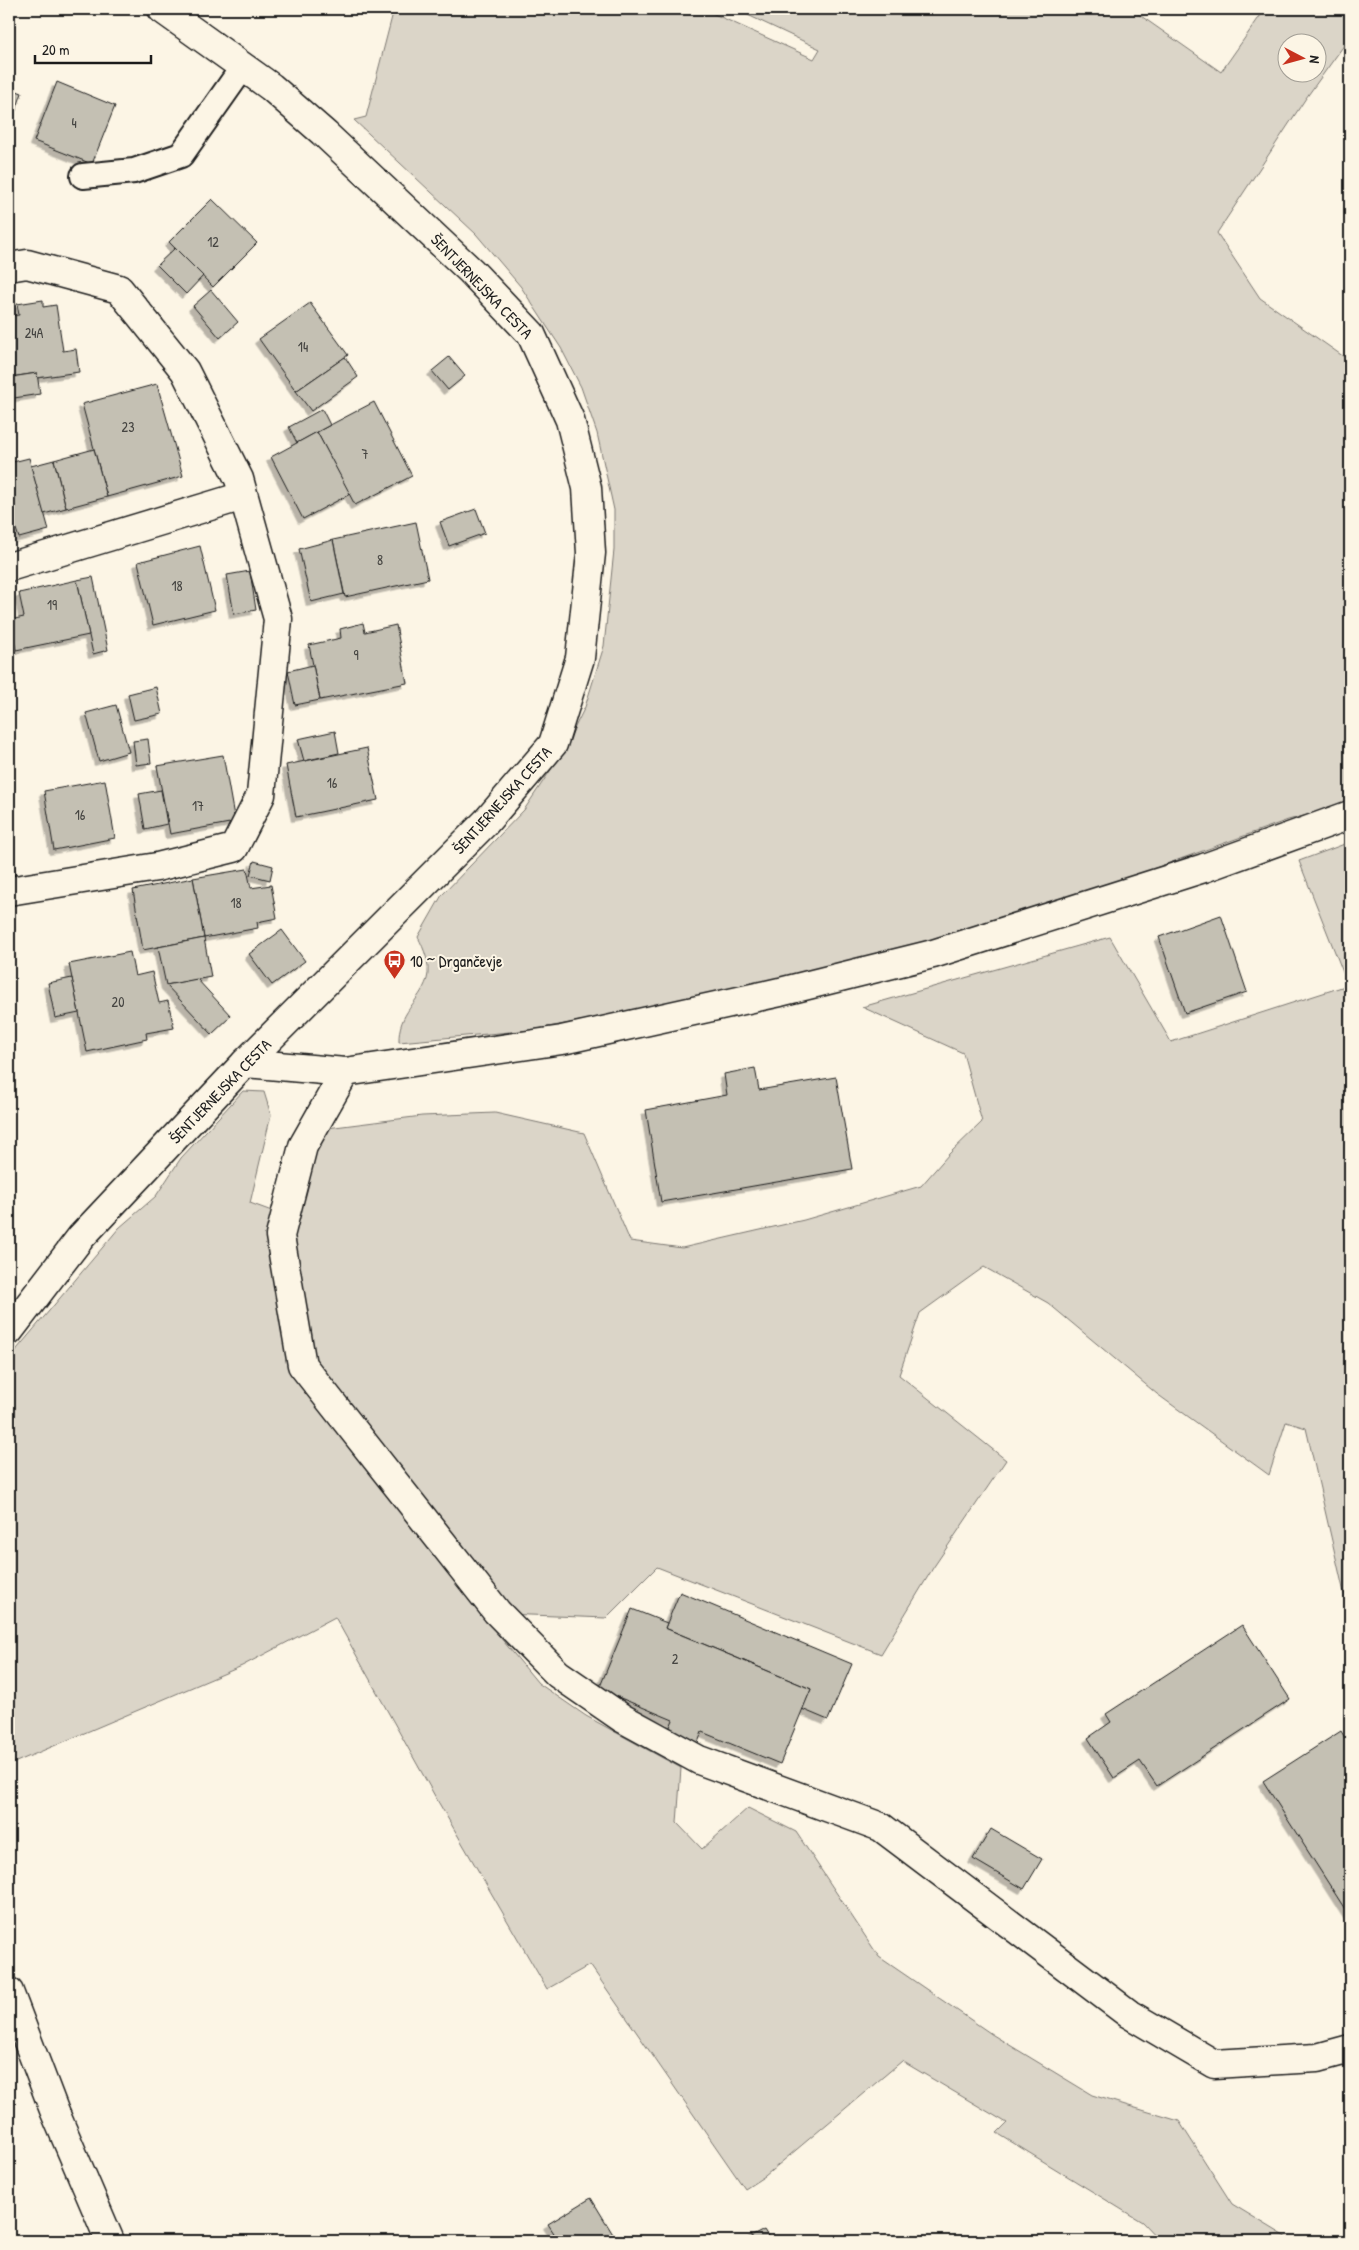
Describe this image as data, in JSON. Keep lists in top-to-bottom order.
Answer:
{
  "streets": {
    "street": ["ŠENTJERNEJSKA CESTA"]
  },
  "places": {
    "bus stop": ["10 ~ Drgančevje"]
  },
  "house_numbers": [
    "4",
    "12",
    "24A",
    "14",
    "23",
    "7",
    "8",
    "18",
    "19",
    "9",
    "16",
    "17",
    "16",
    "18",
    "20",
    "2"
  ],
  "scale_bar": "20 m",
  "north": "right"
}
